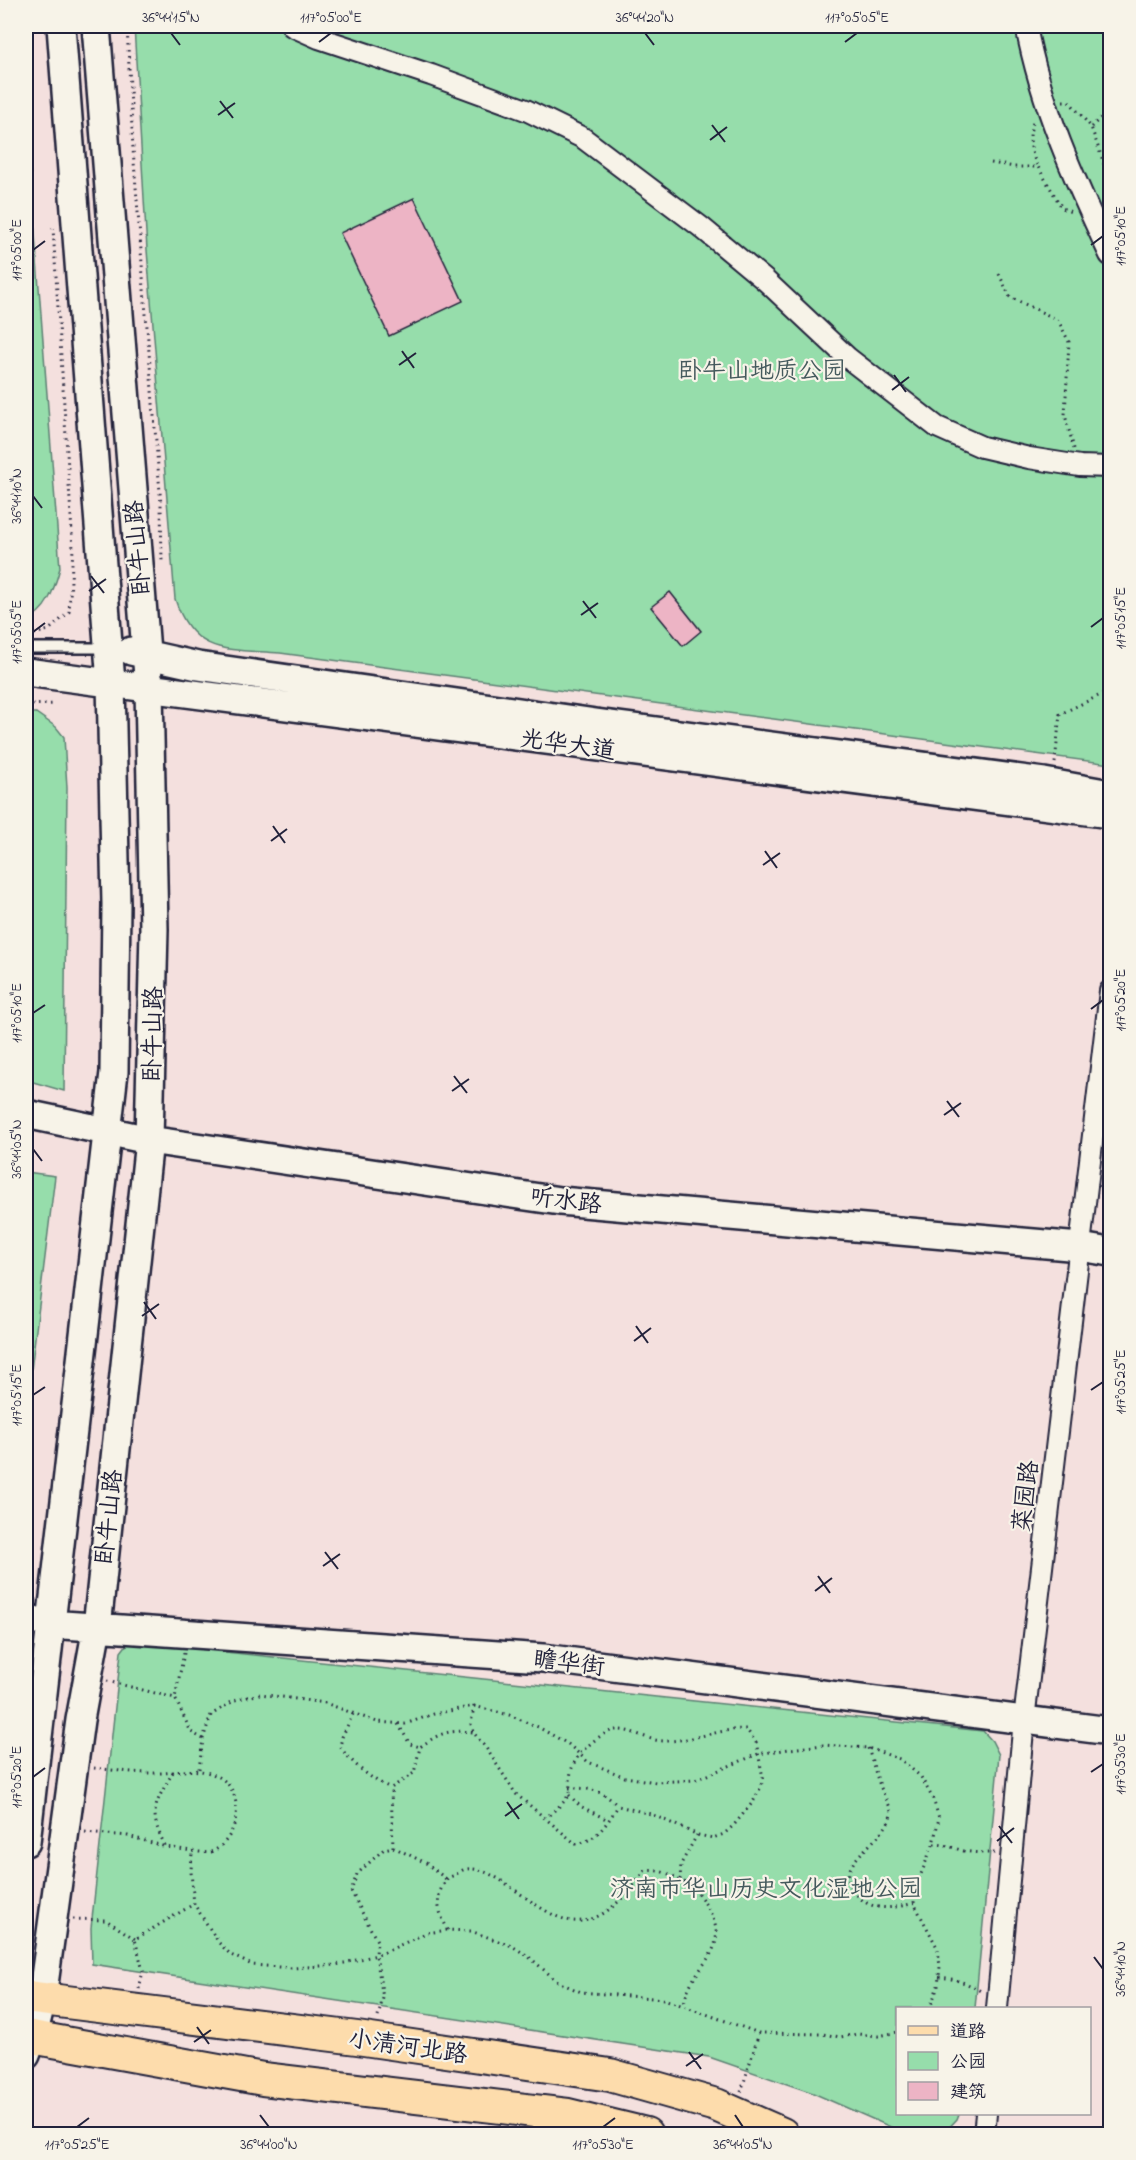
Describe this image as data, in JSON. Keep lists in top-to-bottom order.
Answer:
{
  "streets": {
    "main road": [
      "卧牛山路",
      "光华大道",
      "听水路",
      "瞻华街",
      "小清河北路"
    ],
    "street": ["菜园路"]
  },
  "crossings": [
    ["卧牛山路", "光华大道"],
    ["卧牛山路", "听水路"],
    ["卧牛山路", "瞻华街"],
    ["卧牛山路", "小清河北路"],
    ["听水路", "菜园路"],
    ["菜园路", "瞻华街"]
  ],
  "parks": ["卧牛山地质公园", "济南市华山历史文化湿地公园"],
  "legend": ["道路", "公园", "建筑"],
  "coordinates": [
    "36°44'15\"N",
    "117°05'00\"E",
    "36°44'20\"N",
    "117°05'05\"E",
    "117°05'10\"E",
    "36°44'10\"N",
    "117°05'15\"E",
    "117°05'20\"E",
    "36°44'05\"N",
    "117°05'25\"E",
    "117°05'30\"E",
    "36°44'00\"N"
  ]
}
